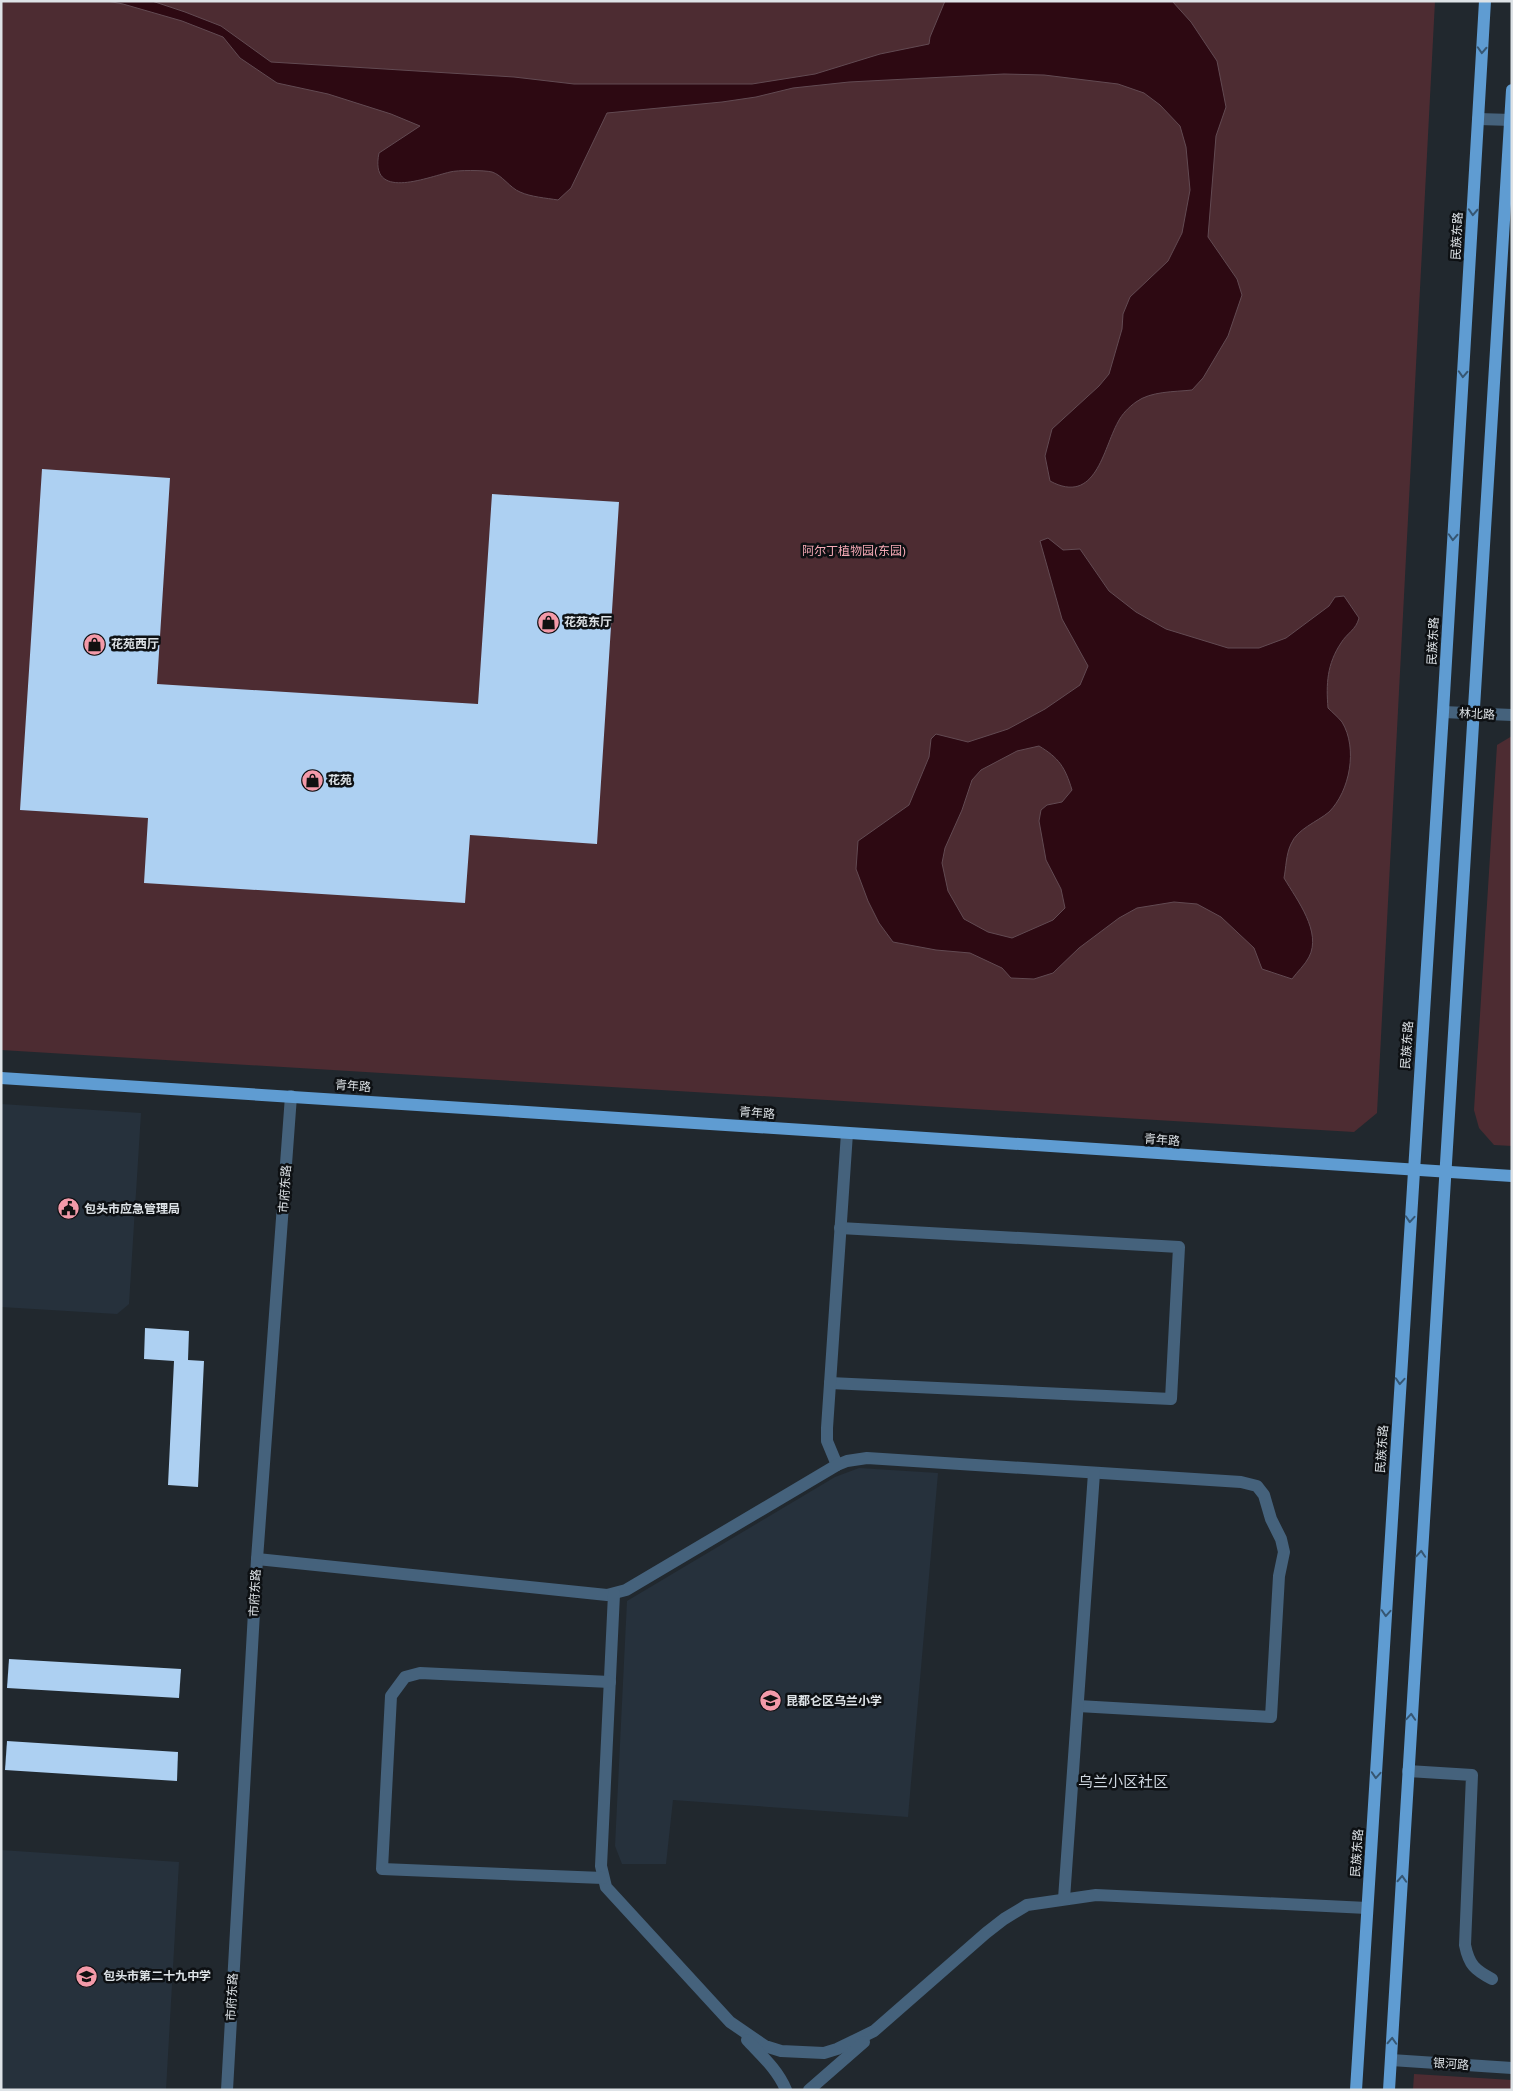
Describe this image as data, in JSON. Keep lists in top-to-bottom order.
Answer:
{
  "streets": {
    "main road": ["民族东路", "青年路"],
    "street": ["林北路", "市府东路", "银河路"]
  },
  "crossings": [
    ["民族东路", "林北路"],
    ["民族东路", "青年路"],
    ["青年路", "市府东路"]
  ],
  "districts": ["乌兰小区社区"],
  "parks": ["阿尔丁植物园(东园)"],
  "places": {
    "shop": ["花苑东厅", "花苑西厅", "花苑"],
    "public building": ["包头市应急管理局"],
    "school or university": ["昆都仑区乌兰小学", "包头市第二十九中学"]
  }
}
